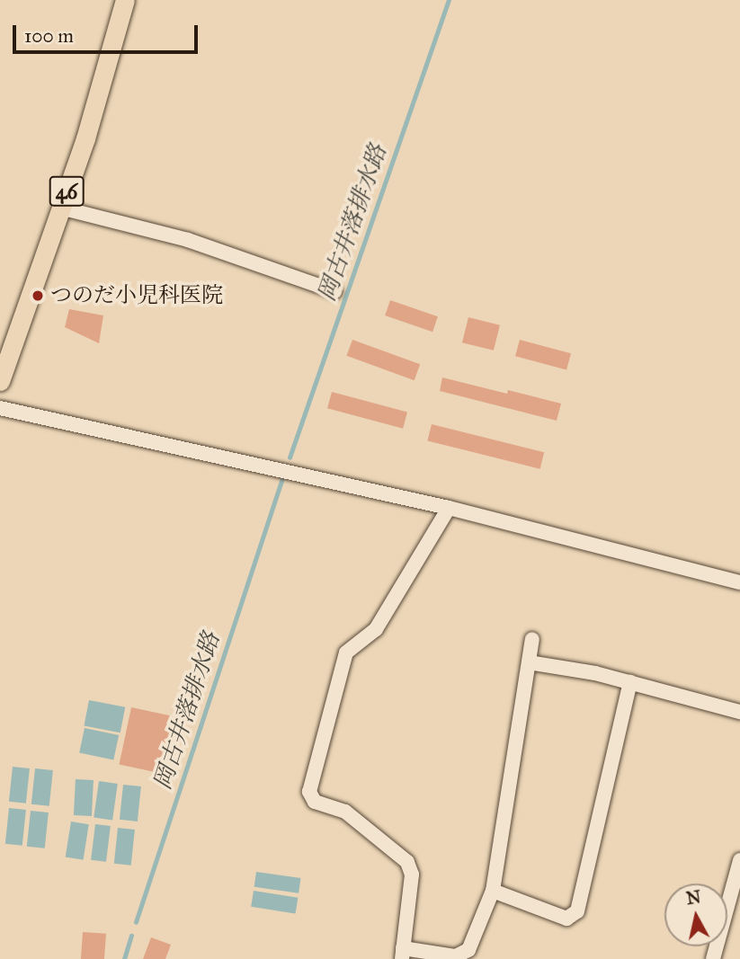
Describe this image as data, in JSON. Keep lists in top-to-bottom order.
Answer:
{
  "streets": {
    "main road": ["46"]
  },
  "water": ["岡古井落排水路"],
  "places": ["つのだ小児科医院"],
  "scale_bar": "100 m",
  "north": "top"
}
